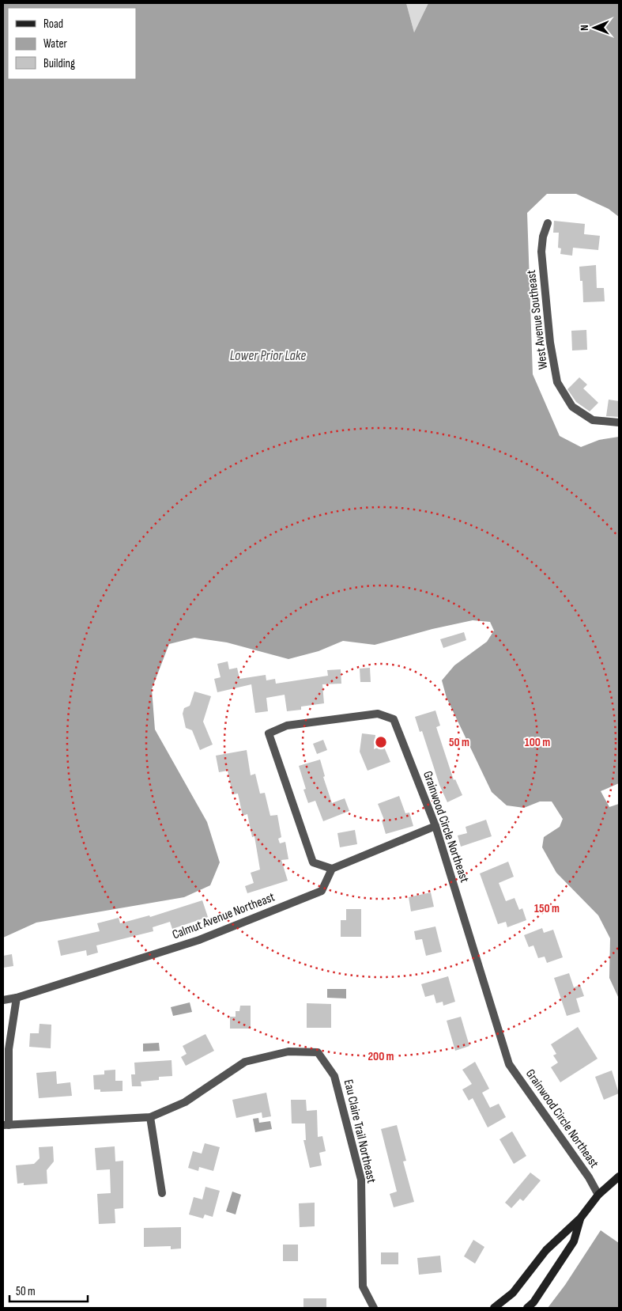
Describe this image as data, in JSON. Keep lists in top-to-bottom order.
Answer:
{
  "streets": {
    "street": [
      "West Avenue Southeast",
      "Grainwood Circle Northeast",
      "Calmut Avenue Northeast",
      "Eau Claire Trail Northeast"
    ]
  },
  "crossings": [
    ["Grainwood Circle Northeast", "Calmut Avenue Northeast"]
  ],
  "water": ["Lower Prior Lake"],
  "legend": ["Road", "Water", "Building"],
  "scale_bar": "50 m",
  "north": "left",
  "rings": [
    "50 m",
    "100 m",
    "150 m",
    "200 m"
  ]
}
